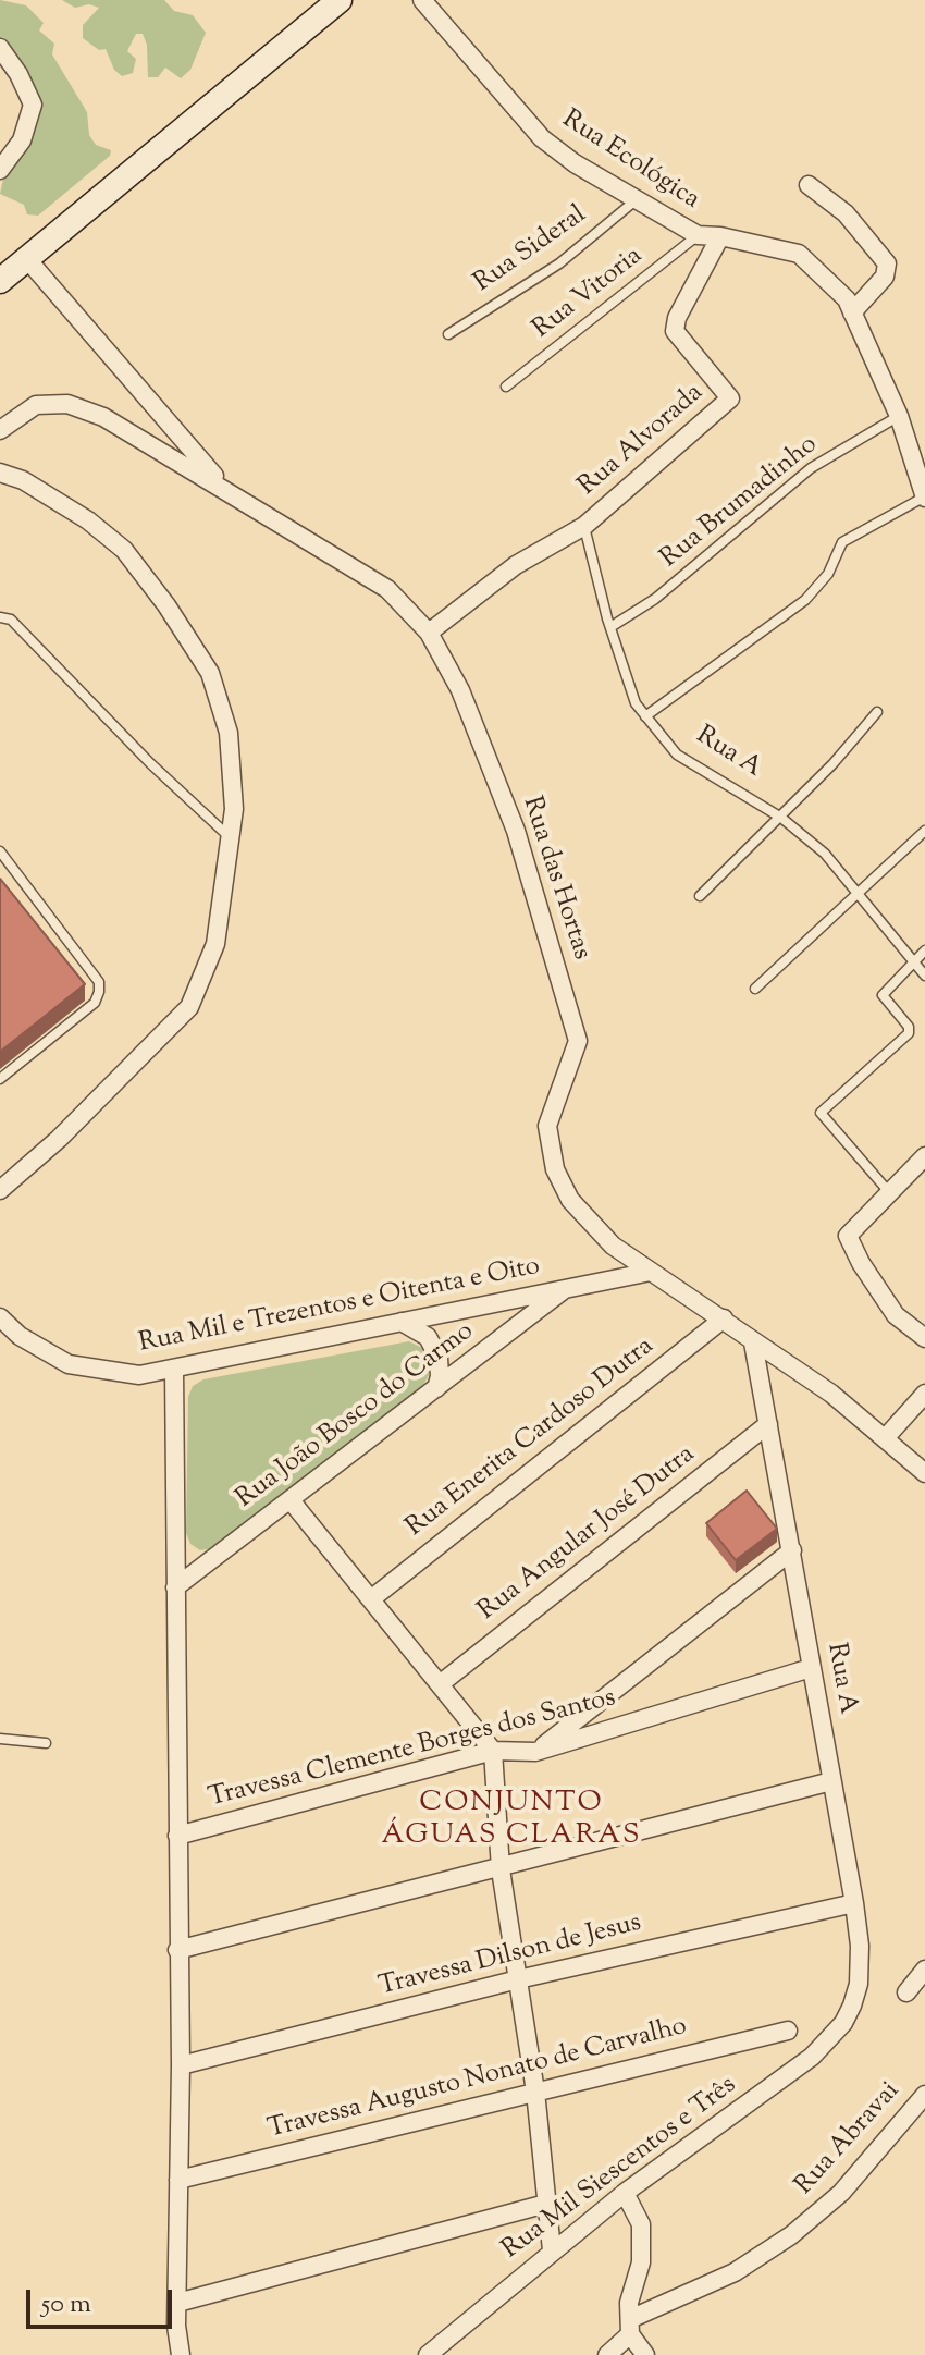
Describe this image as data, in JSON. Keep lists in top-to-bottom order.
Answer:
{
  "streets": {
    "street": [
      "Rua Ecológica",
      "Rua Alvorada",
      "Rua A",
      "Rua das Hortas",
      "Rua Mil e Trezentos e Oitenta e Oito",
      "Rua João Bosco do Carmo",
      "Rua Enerita Cardoso Dutra",
      "Rua Angular José Dutra",
      "Travessa Clemente Borges dos Santos",
      "Travessa Dilson de Jesus",
      "Travessa Augusto Nonato de Carvalho",
      "Rua Abravai",
      "Rua Mil Siescentos e Três"
    ],
    "lane": ["Rua Sideral", "Rua Vitoria", "Rua Brumadinho"]
  },
  "crossings": [
    ["Rua Ecológica", "Rua Sideral"],
    ["Rua Ecológica", "Rua Vitoria"],
    ["Rua Ecológica", "Rua Alvorada"],
    ["Rua Ecológica", "Rua Brumadinho"],
    ["Rua Alvorada", "Rua A"],
    ["Rua Alvorada", "Rua das Hortas"],
    ["Rua Brumadinho", "Rua A"],
    ["Rua A", "Rua das Hortas"],
    ["Rua A", "Rua Angular José Dutra"],
    ["Rua A", "Travessa Clemente Borges dos Santos"],
    ["Rua A", "Travessa Dilson de Jesus"],
    ["Rua A", "Rua Mil Siescentos e Três"],
    ["Rua das Hortas", "Rua Mil e Trezentos e Oitenta e Oito"],
    ["Rua das Hortas", "Rua Enerita Cardoso Dutra"],
    ["Rua Mil e Trezentos e Oitenta e Oito", "Rua João Bosco do Carmo"]
  ],
  "districts": ["CONJUNTO ÁGUAS CLARAS"],
  "scale_bar": "50 m"
}
